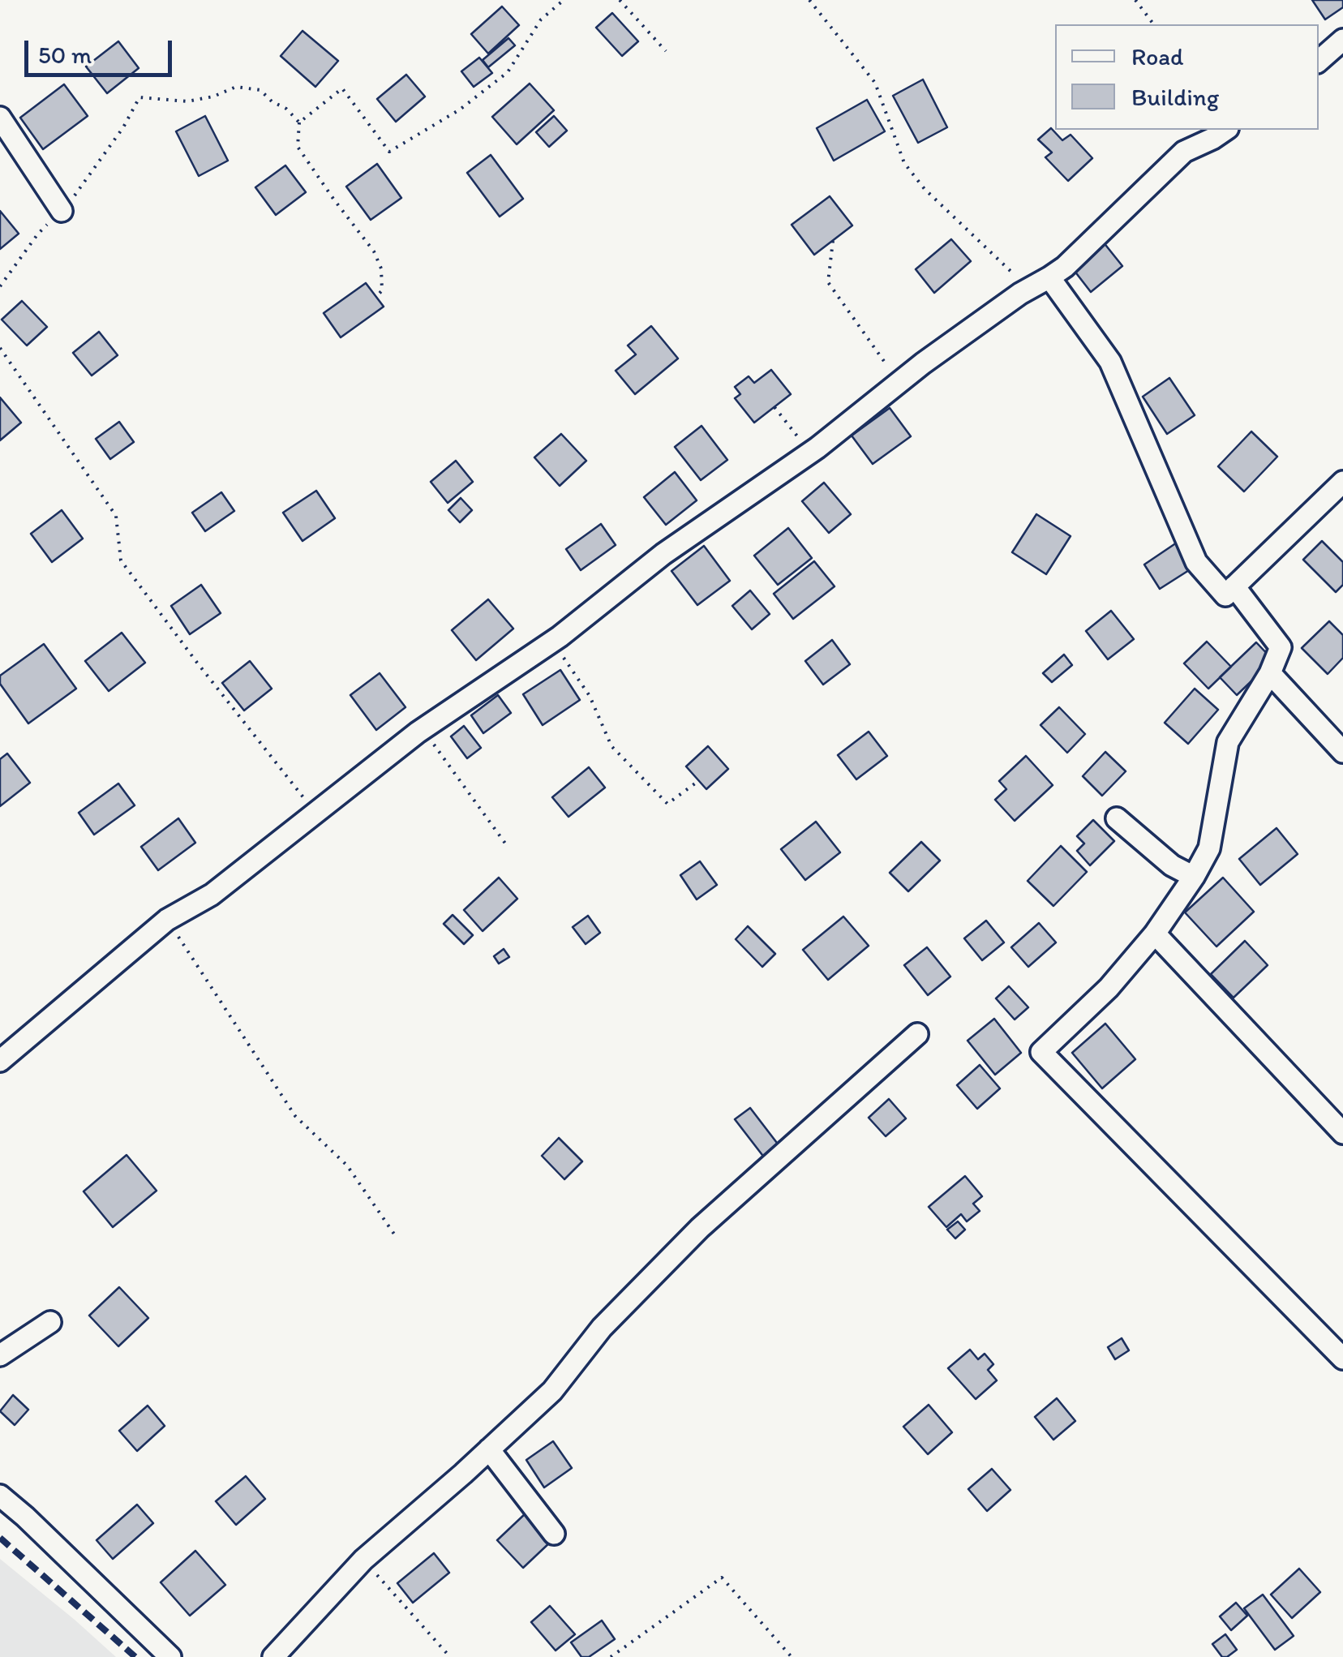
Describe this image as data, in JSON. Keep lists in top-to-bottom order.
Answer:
{
  "legend": ["Road", "Building"],
  "scale_bar": "50 m"
}
